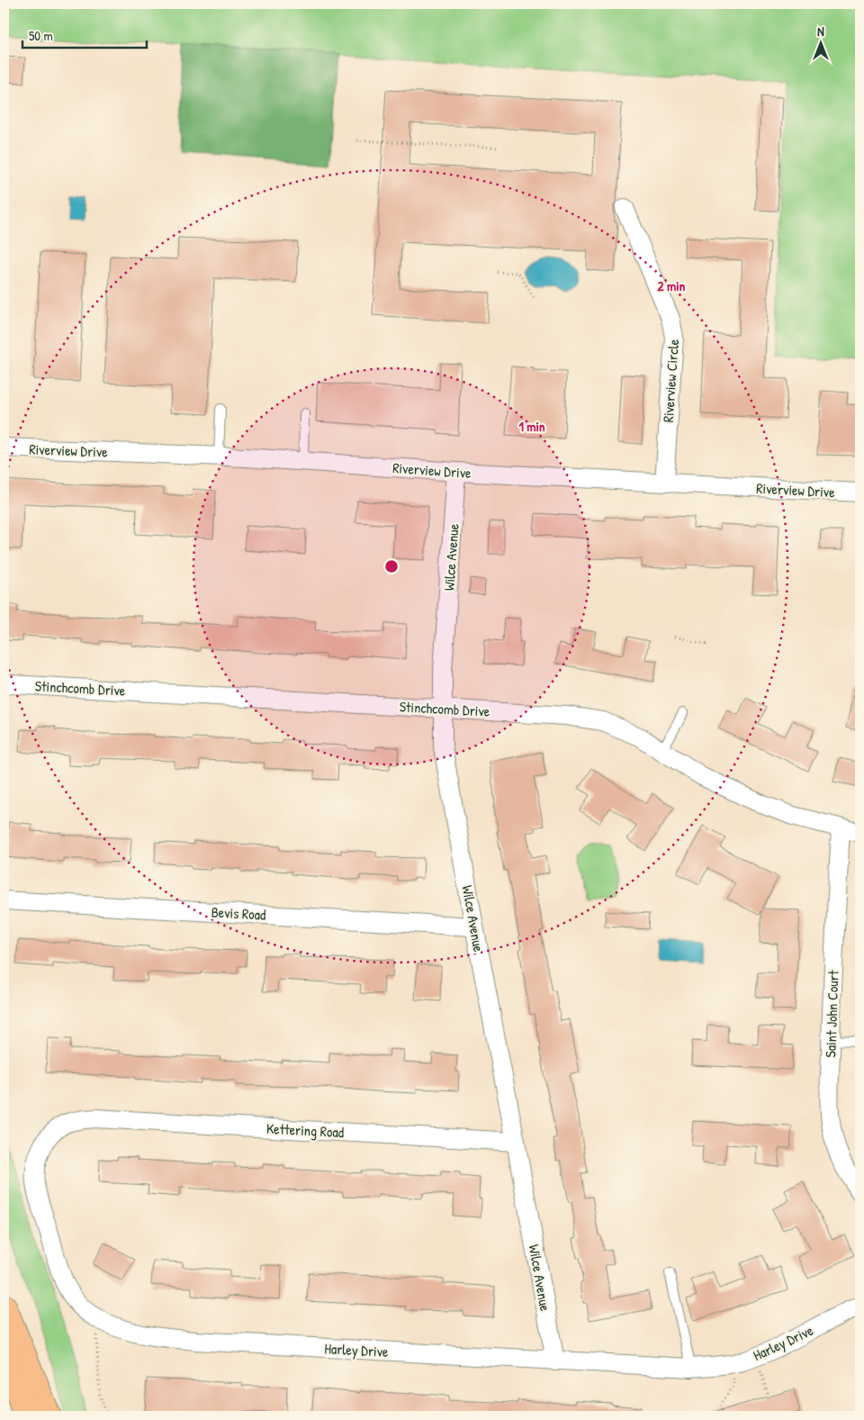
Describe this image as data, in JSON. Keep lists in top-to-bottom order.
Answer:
{
  "streets": {
    "street": [
      "Riverview Circle",
      "Riverview Drive",
      "Wilce Avenue",
      "Stinchcomb Drive",
      "Bevis Road",
      "Saint John Court",
      "Kettering Road",
      "Harley Drive"
    ]
  },
  "crossings": [
    ["Riverview Circle", "Riverview Drive"],
    ["Riverview Drive", "Wilce Avenue"],
    ["Wilce Avenue", "Stinchcomb Drive"],
    ["Wilce Avenue", "Bevis Road"],
    ["Wilce Avenue", "Kettering Road"],
    ["Wilce Avenue", "Harley Drive"],
    ["Stinchcomb Drive", "Saint John Court"],
    ["Kettering Road", "Harley Drive"]
  ],
  "scale_bar": "50 m",
  "north": "top",
  "rings": ["2 min", "1 min"]
}
